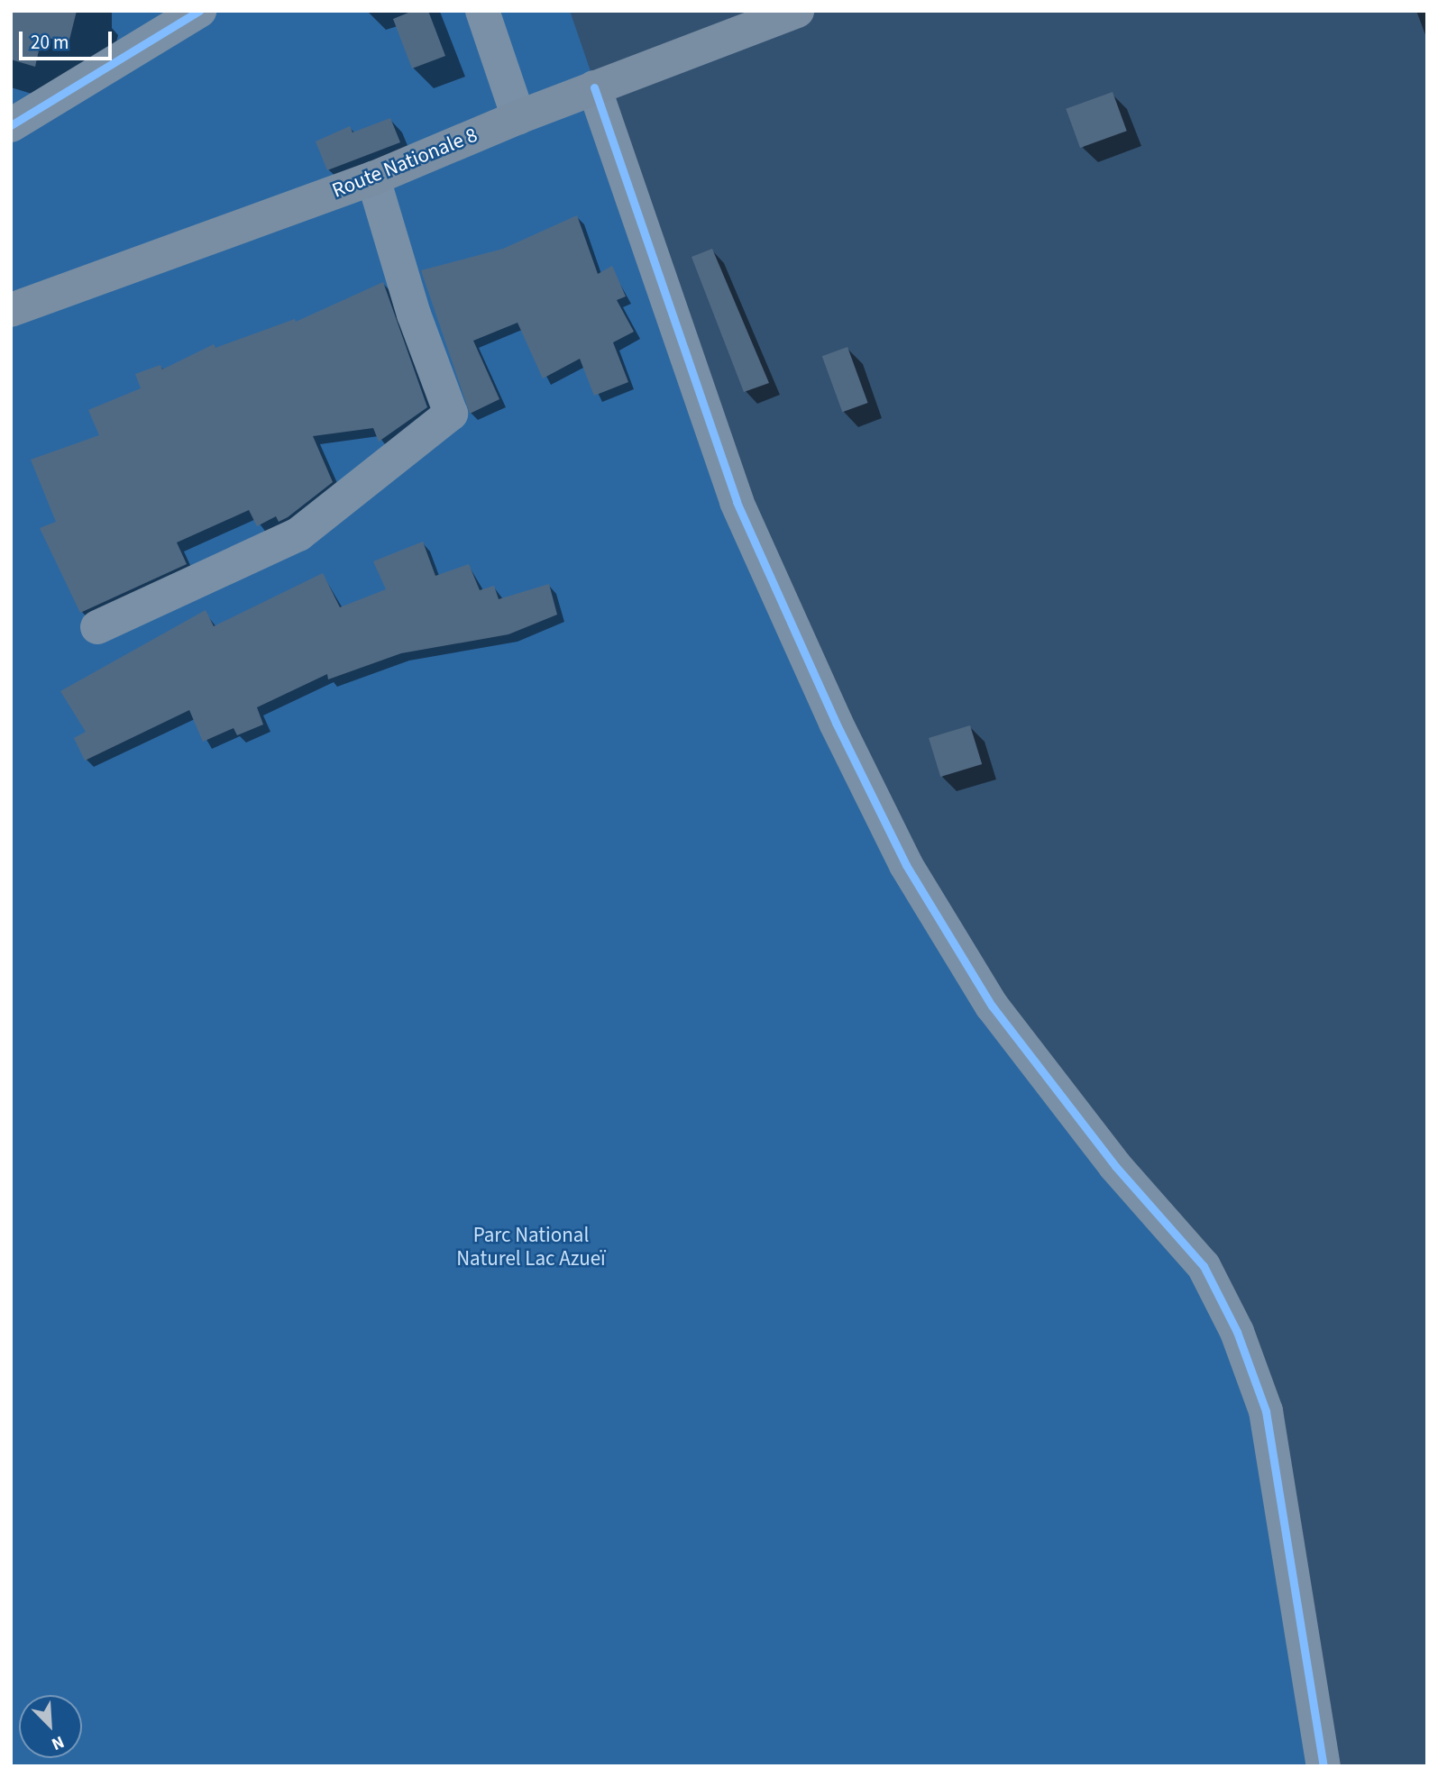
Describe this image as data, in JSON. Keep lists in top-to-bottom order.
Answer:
{
  "streets": {
    "main road": ["Route Nationale 8"]
  },
  "parks": ["Parc National Naturel Lac Azueï"],
  "scale_bar": "20 m",
  "north": "bottom right"
}
